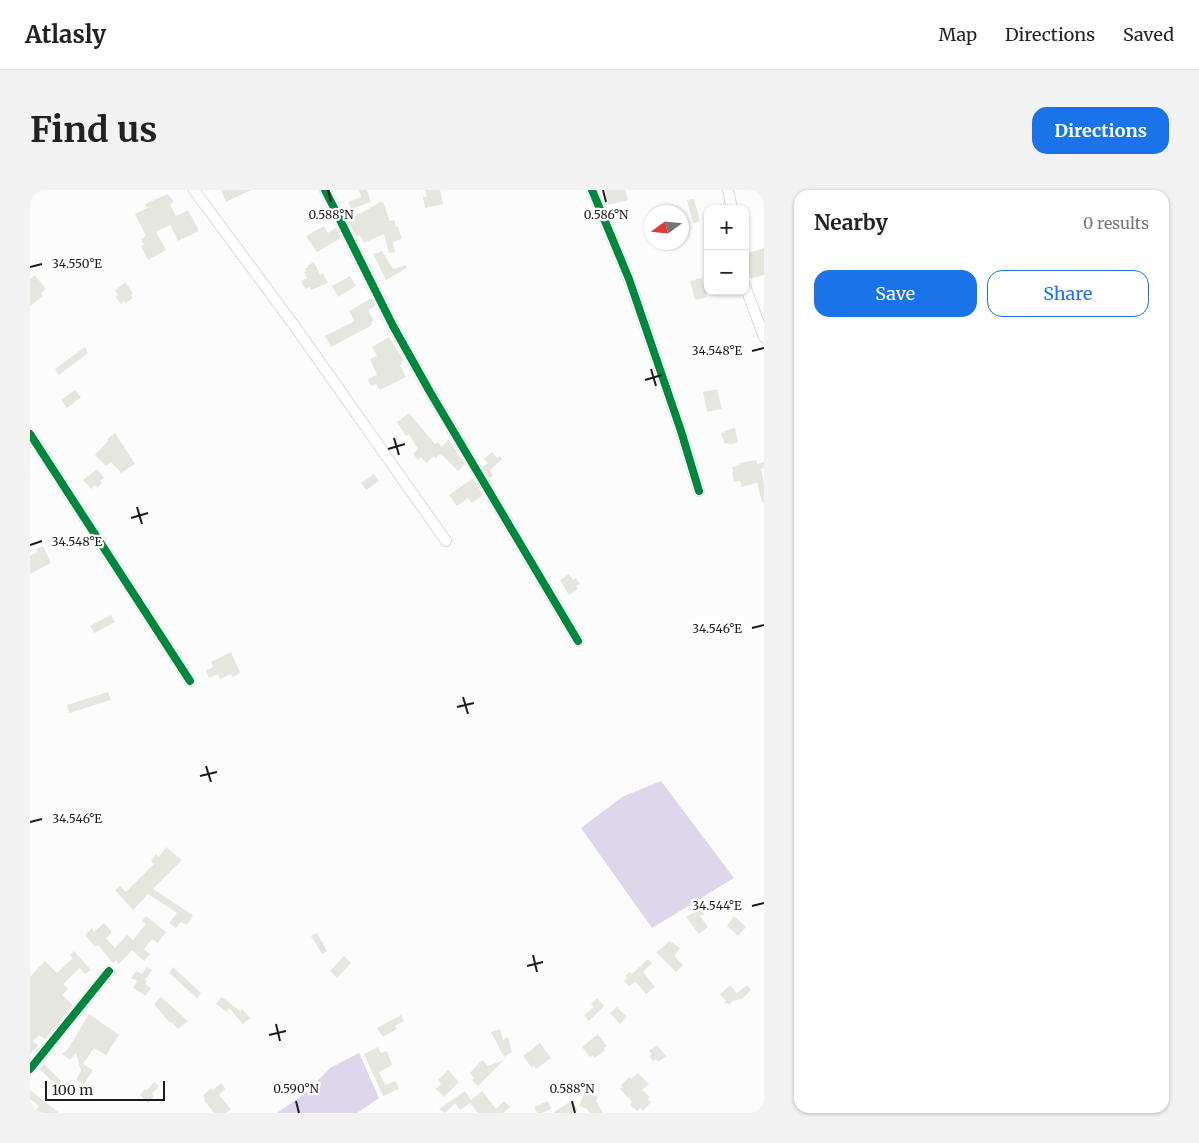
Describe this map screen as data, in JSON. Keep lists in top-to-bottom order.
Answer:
{
  "scale_bar": "100 m",
  "north": "left",
  "page": {
    "header": "Atlasly",
    "nav": ["Map", "Directions", "Saved"],
    "buttons": [
      "Directions",
      ["Save", "Share"]
    ],
    "title": "Find us",
    "heading": ["Nearby", "0 results"],
    "map_buttons": ["+", "−"],
    "scale": "100 m"
  },
  "coordinates": [
    "0.588°N",
    "0.586°N",
    "34.550°E",
    "34.548°E",
    "34.546°E",
    "34.544°E",
    "0.590°N"
  ]
}
